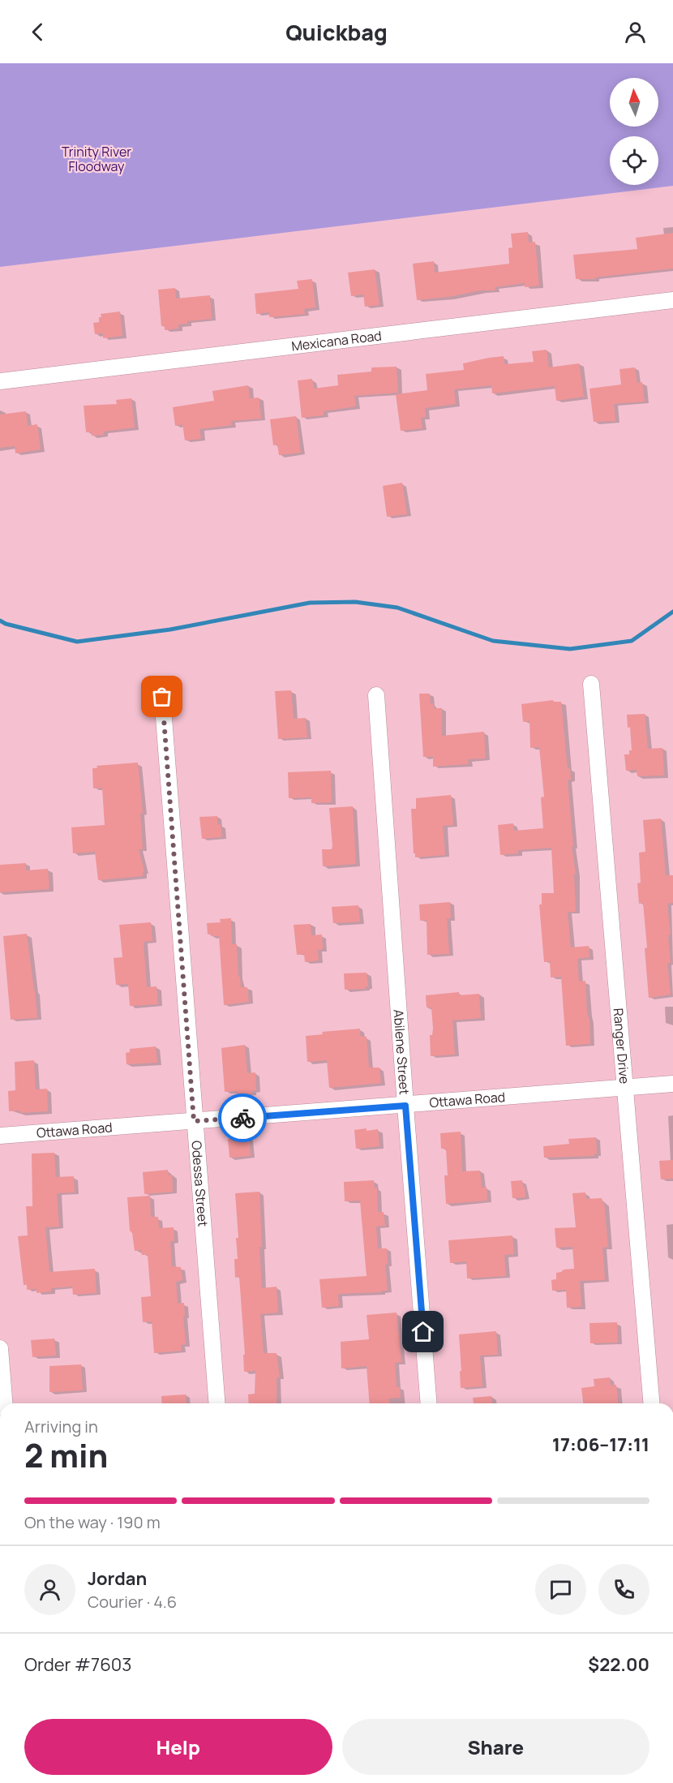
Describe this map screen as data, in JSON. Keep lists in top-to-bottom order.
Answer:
{
  "streets": {
    "street": [
      "Mexicana Road",
      "Ranger Drive",
      "Abilene Street",
      "Ottawa Road",
      "Odessa Street"
    ]
  },
  "crossings": [
    ["Ranger Drive", "Ottawa Road"],
    ["Abilene Street", "Ottawa Road"],
    ["Ottawa Road", "Odessa Street"]
  ],
  "parks": ["Trinity River Floodway"],
  "north": "top",
  "page": {
    "header": "Quickbag",
    "heading": ["2 min", "Arriving in", "17:06–17:11"],
    "panel": [
      "Jordan",
      "Courier · 4.6",
      "Order #7603",
      "$22.00"
    ],
    "bar": "On the way · 190 m",
    "buttons": ["Help", "Share"]
  }
}
